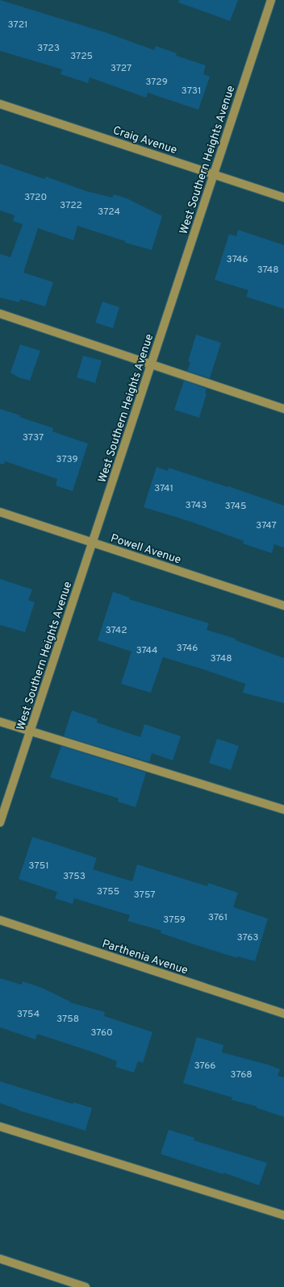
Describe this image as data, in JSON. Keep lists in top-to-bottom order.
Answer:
{
  "streets": {
    "street": [
      "Craig Avenue",
      "West Southern Heights Avenue",
      "Powell Avenue",
      "Parthenia Avenue"
    ]
  },
  "crossings": [
    ["Craig Avenue", "West Southern Heights Avenue"],
    ["West Southern Heights Avenue", "Powell Avenue"]
  ],
  "house_numbers": [
    "3721",
    "3723",
    "3725",
    "3727",
    "3729",
    "3731",
    "3720",
    "3722",
    "3724",
    "3746",
    "3748",
    "3737",
    "3739",
    "3741",
    "3743",
    "3745",
    "3747",
    "3742",
    "3746",
    "3744",
    "3748",
    "3751",
    "3753",
    "3755",
    "3757",
    "3761",
    "3759",
    "3763",
    "3754",
    "3758",
    "3760",
    "3766",
    "3768"
  ]
}
